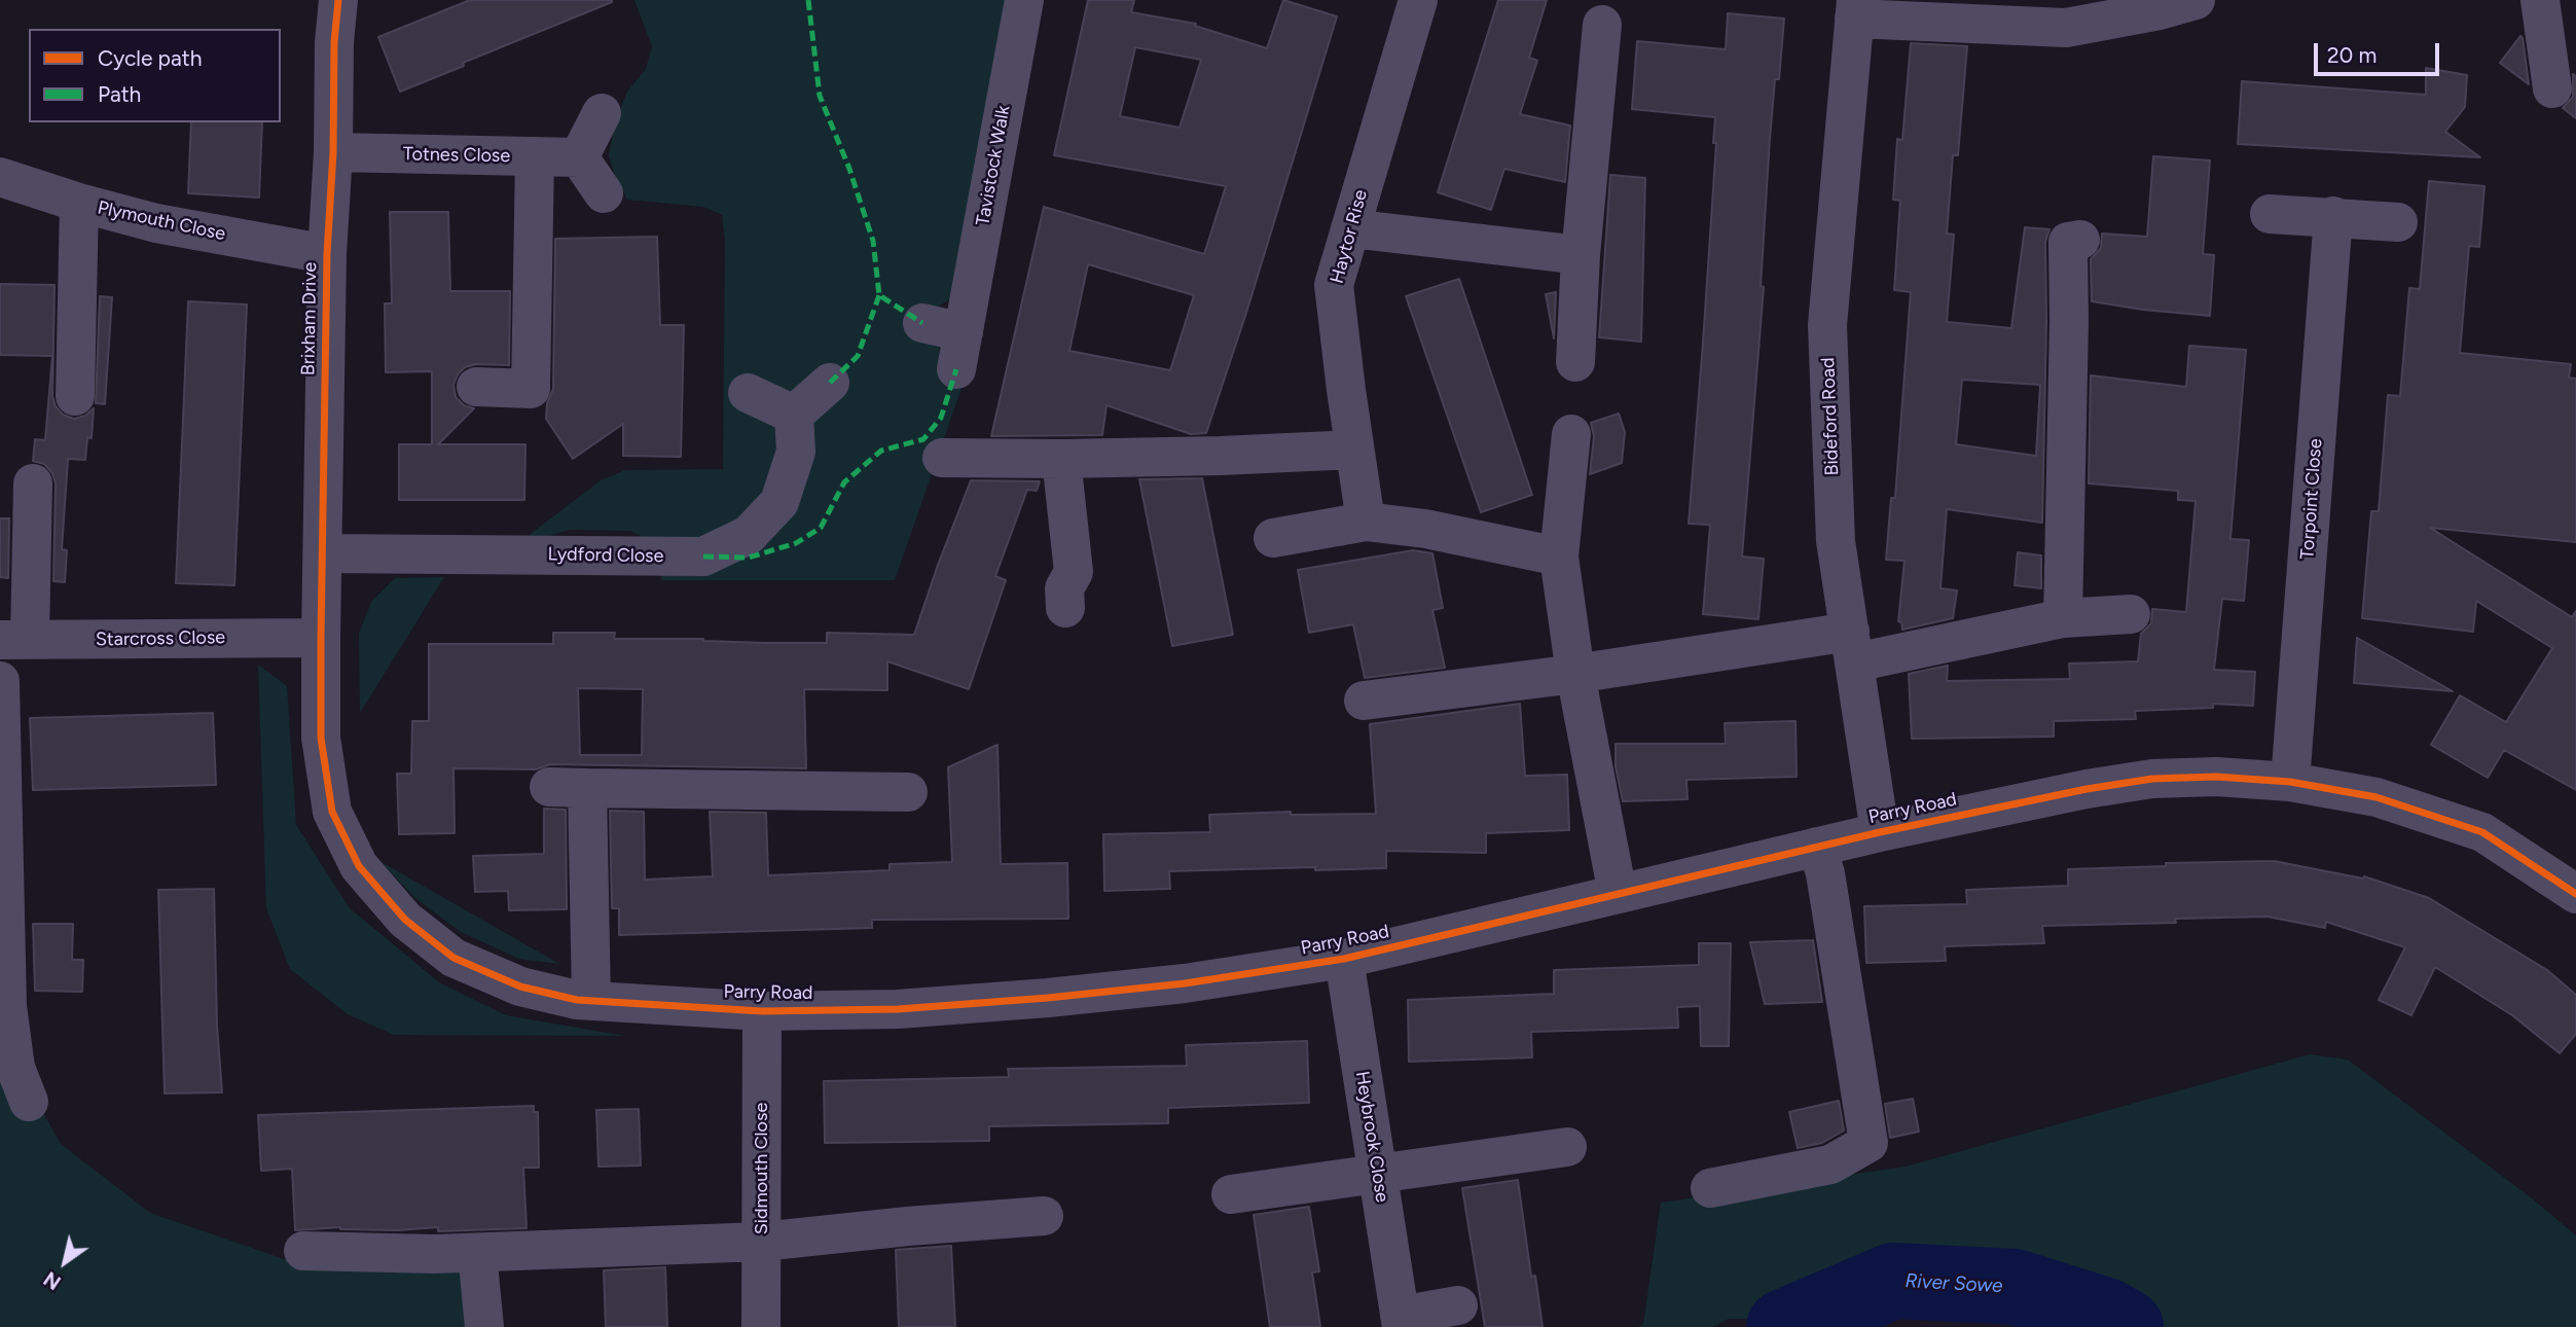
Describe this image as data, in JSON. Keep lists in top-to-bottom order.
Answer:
{
  "streets": {
    "street": [
      "Totnes Close",
      "Tavistock Walk",
      "Plymouth Close",
      "Haytor Rise",
      "Brixham Drive",
      "Bideford Road",
      "Torpoint Close",
      "Lydford Close",
      "Starcross Close",
      "Parry Road",
      "Heybrook Close",
      "Sidmouth Close"
    ]
  },
  "crossings": [
    ["Totnes Close", "Brixham Drive"],
    ["Plymouth Close", "Brixham Drive"],
    ["Brixham Drive", "Lydford Close"],
    ["Brixham Drive", "Starcross Close"],
    ["Brixham Drive", "Parry Road"],
    ["Bideford Road", "Parry Road"],
    ["Torpoint Close", "Parry Road"],
    ["Starcross Close", "Parry Road"],
    ["Parry Road", "Heybrook Close"],
    ["Parry Road", "Sidmouth Close"]
  ],
  "water": ["River Sowe"],
  "legend": ["Cycle path", "Path"],
  "scale_bar": "20 m",
  "north": "bottom left"
}
